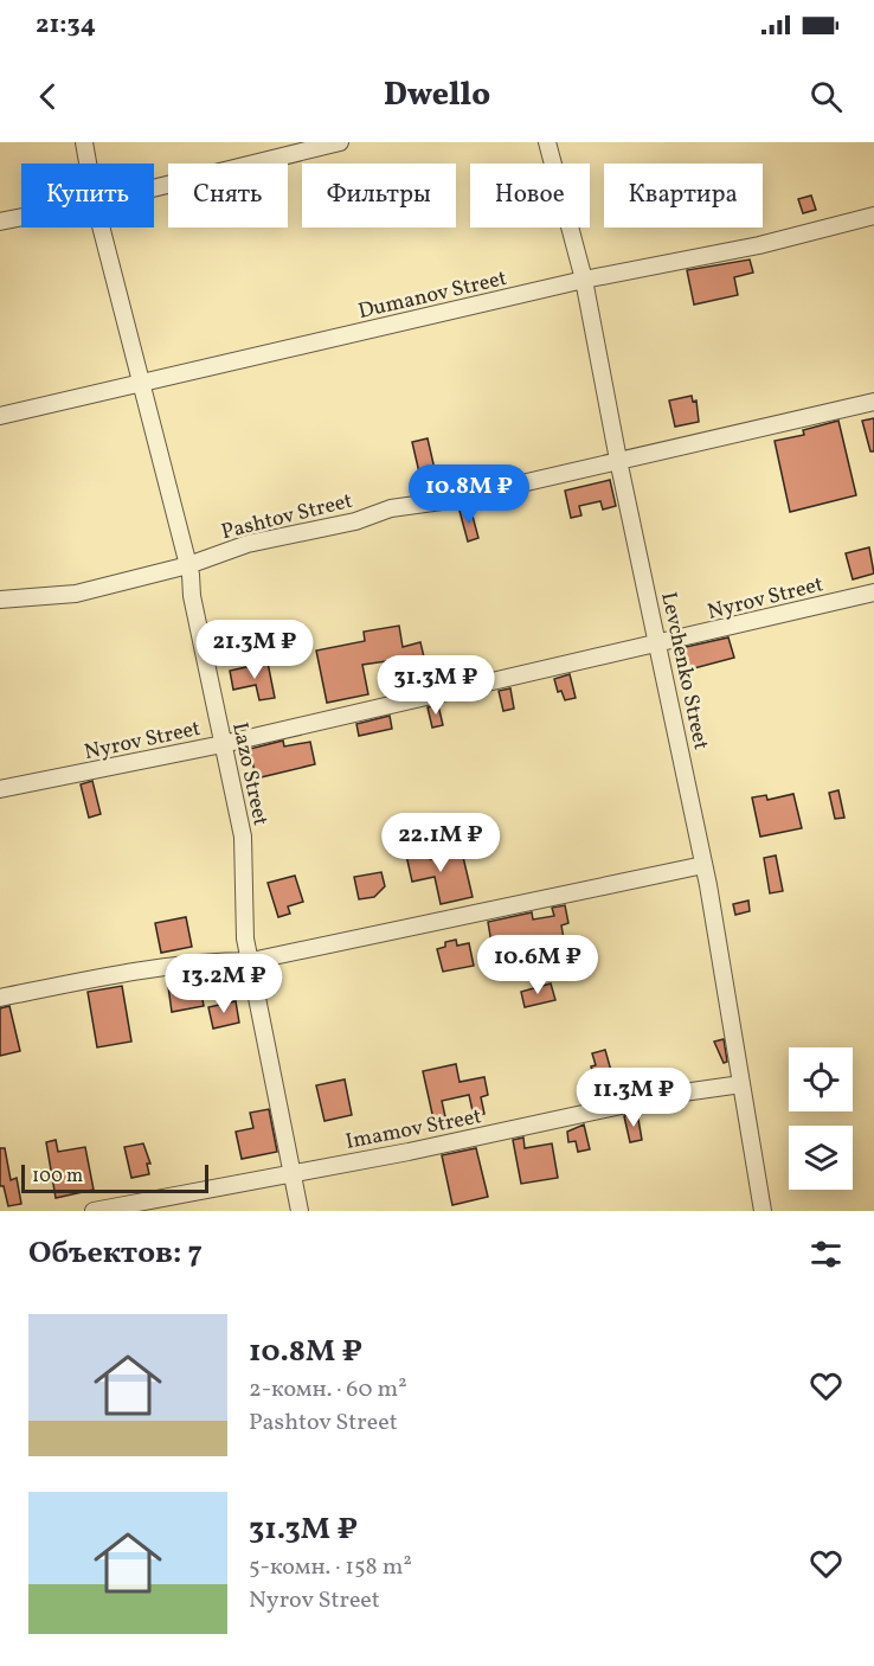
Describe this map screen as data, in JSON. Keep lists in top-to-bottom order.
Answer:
{
  "streets": {
    "street": [
      "Dumanov Street",
      "Pashtov Street",
      "Nyrov Street",
      "Levchenko Street",
      "Lazo Street",
      "Imamov Street"
    ]
  },
  "crossings": [
    ["Dumanov Street", "Levchenko Street"],
    ["Dumanov Street", "Lazo Street"],
    ["Pashtov Street", "Levchenko Street"],
    ["Pashtov Street", "Lazo Street"],
    ["Nyrov Street", "Levchenko Street"],
    ["Nyrov Street", "Lazo Street"],
    ["Levchenko Street", "Imamov Street"],
    ["Lazo Street", "Imamov Street"]
  ],
  "scale_bar": "100 m",
  "page": {
    "status": "21:34",
    "header": "Dwello",
    "chip": [
      "Купить",
      "Снять",
      "Фильтры",
      "Новое",
      "Квартира"
    ],
    "price": [
      "10.8M ₽",
      "21.3M ₽",
      "31.3M ₽",
      "22.1M ₽",
      "10.6M ₽",
      "13.2M ₽",
      "11.3M ₽"
    ],
    "scale": "100 m",
    "heading": "Объектов: 7",
    "list": [
      {
        "name": "10.8M ₽",
        "note": "2-комн. · 60 m² · Pashtov Street"
      },
      {
        "name": "31.3M ₽",
        "note": "5-комн. · 158 m² · Nyrov Street"
      }
    ]
  }
}
